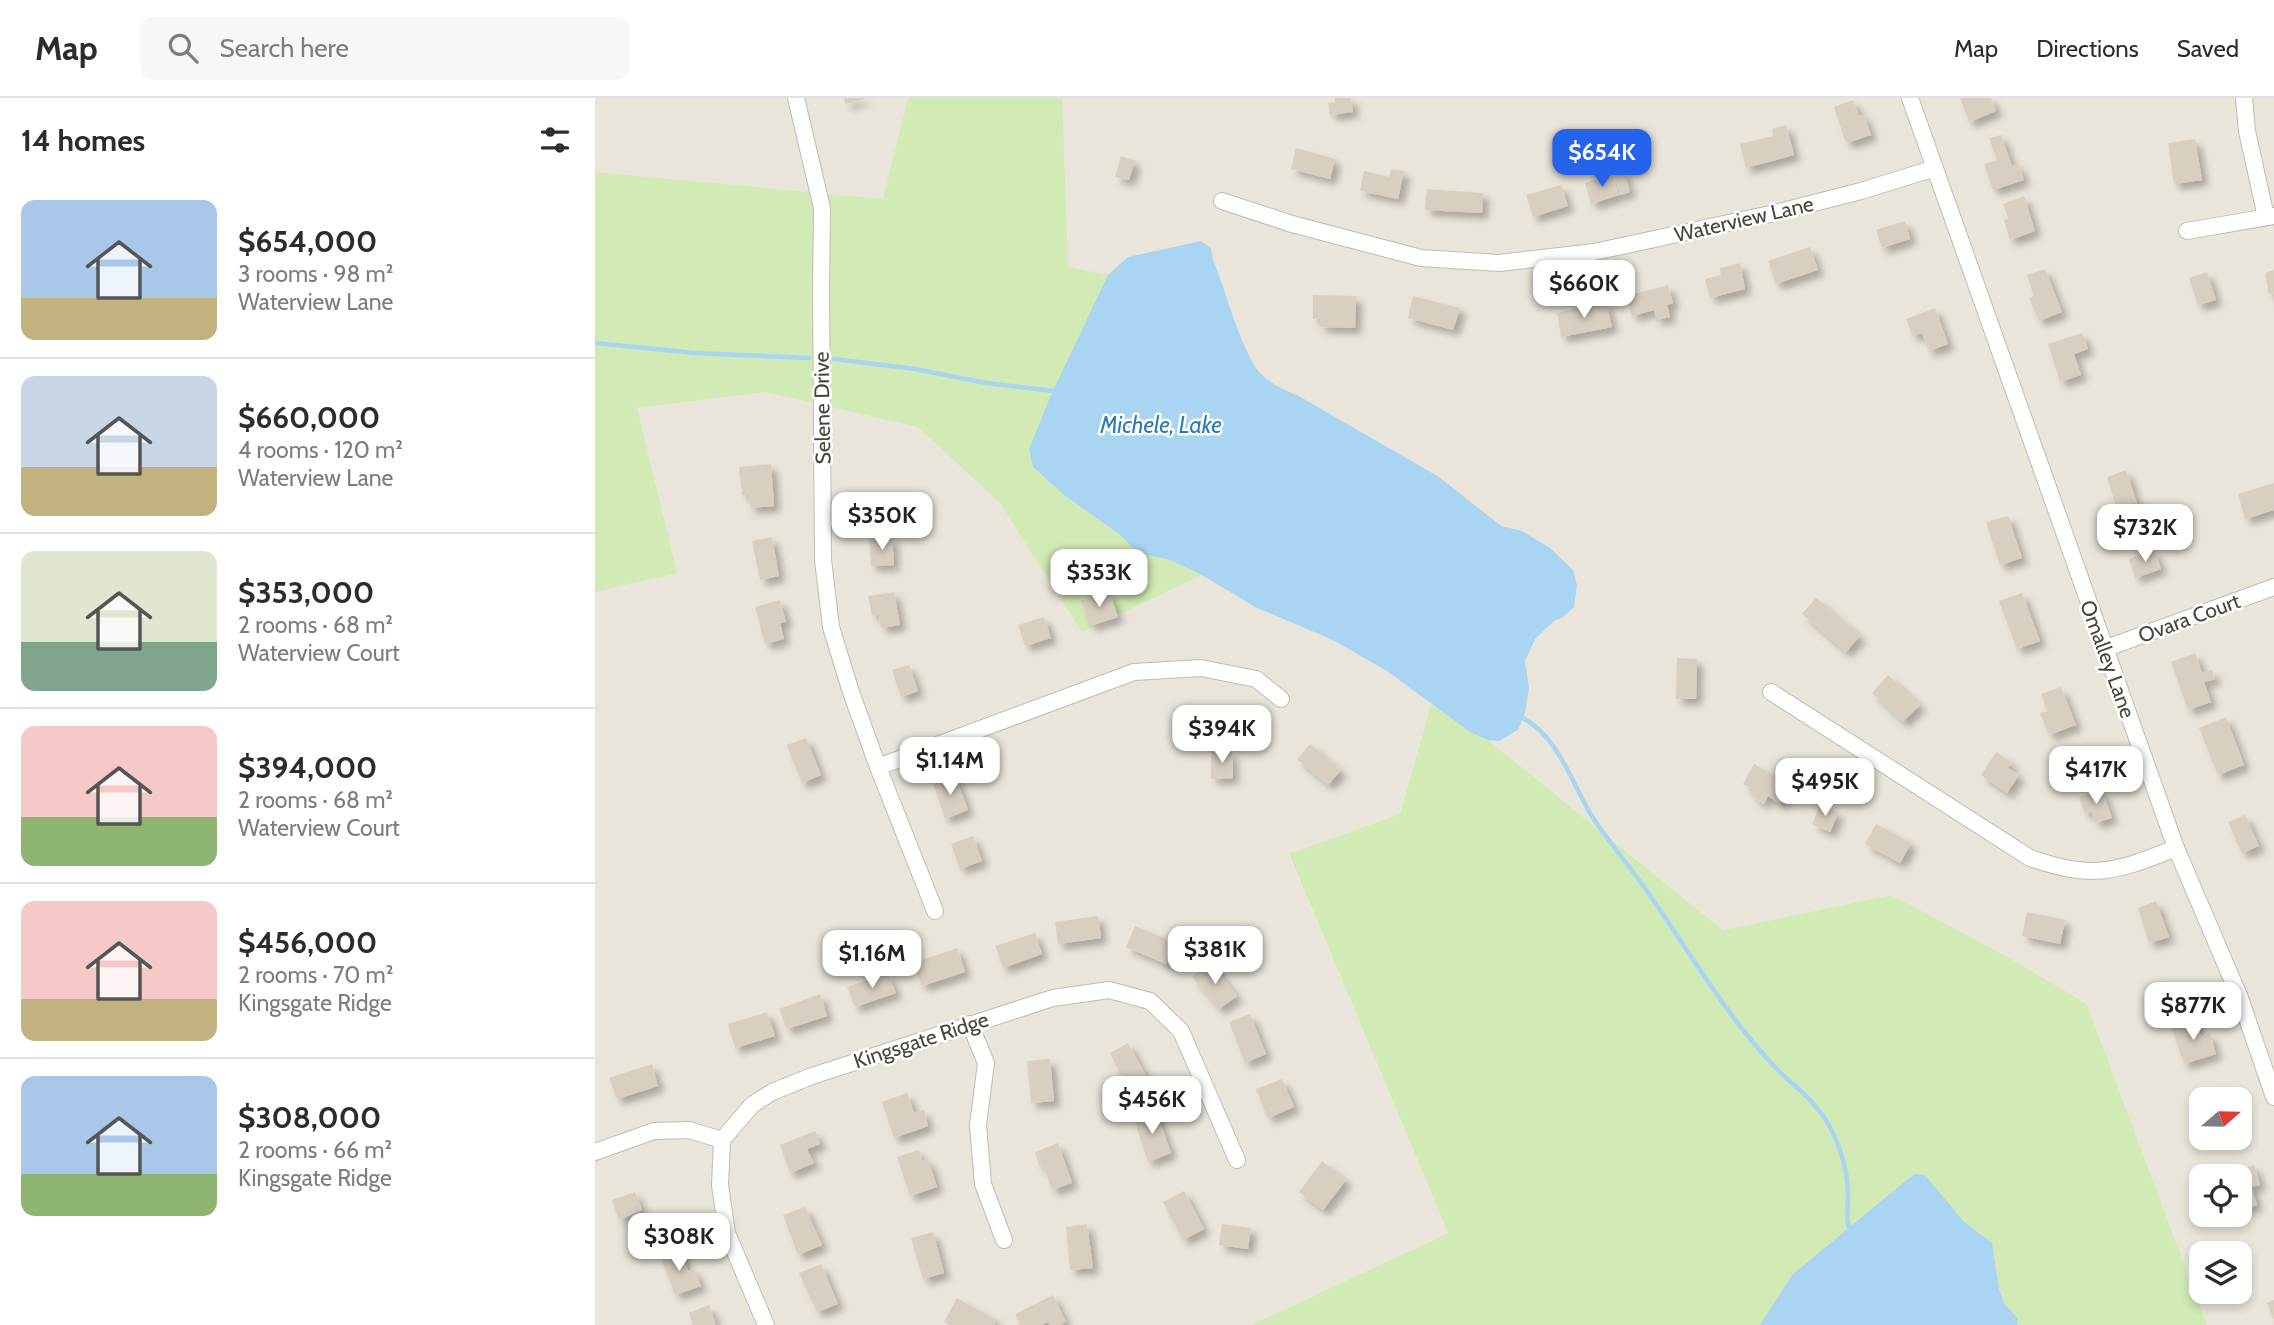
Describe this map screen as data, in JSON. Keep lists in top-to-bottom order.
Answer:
{
  "streets": {
    "street": [
      "Waterview Lane",
      "Selene Drive",
      "Ovara Court",
      "Omalley Lane",
      "Kingsgate Ridge"
    ]
  },
  "crossings": [
    ["Waterview Lane", "Omalley Lane"],
    ["Ovara Court", "Omalley Lane"]
  ],
  "water": ["Michele, Lake"],
  "north": "right",
  "page": {
    "header": "Map",
    "search": "Search here",
    "nav": ["Map", "Directions", "Saved"],
    "heading": "14 homes",
    "price": [
      "$654K",
      "$660K",
      "$350K",
      "$732K",
      "$353K",
      "$394K",
      "$1.14M",
      "$417K",
      "$495K",
      "$381K",
      "$1.16M",
      "$877K",
      "$456K",
      "$308K"
    ],
    "list": [
      {
        "name": "$654,000",
        "note": "3 rooms · 98 m² · Waterview Lane"
      },
      {
        "name": "$660,000",
        "note": "4 rooms · 120 m² · Waterview Lane"
      },
      {
        "name": "$353,000",
        "note": "2 rooms · 68 m² · Waterview Court"
      },
      {
        "name": "$394,000",
        "note": "2 rooms · 68 m² · Waterview Court"
      },
      {
        "name": "$456,000",
        "note": "2 rooms · 70 m² · Kingsgate Ridge"
      },
      {
        "name": "$308,000",
        "note": "2 rooms · 66 m² · Kingsgate Ridge"
      }
    ]
  }
}
